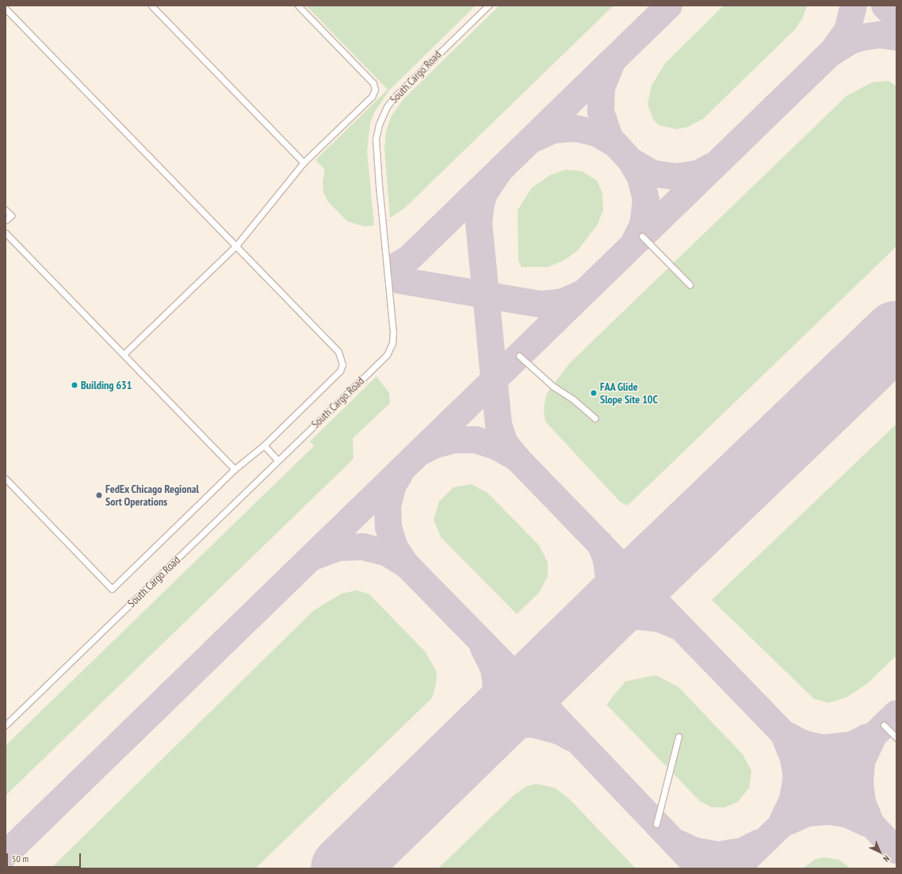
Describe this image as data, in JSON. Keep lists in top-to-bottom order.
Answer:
{
  "streets": {
    "lane": ["South Cargo Road"]
  },
  "places": ["Building 631", "FAA Glide Slope Site 10C", "FedEx Chicago Regional Sort Operations"],
  "scale_bar": "50 m",
  "north": "bottom right"
}
